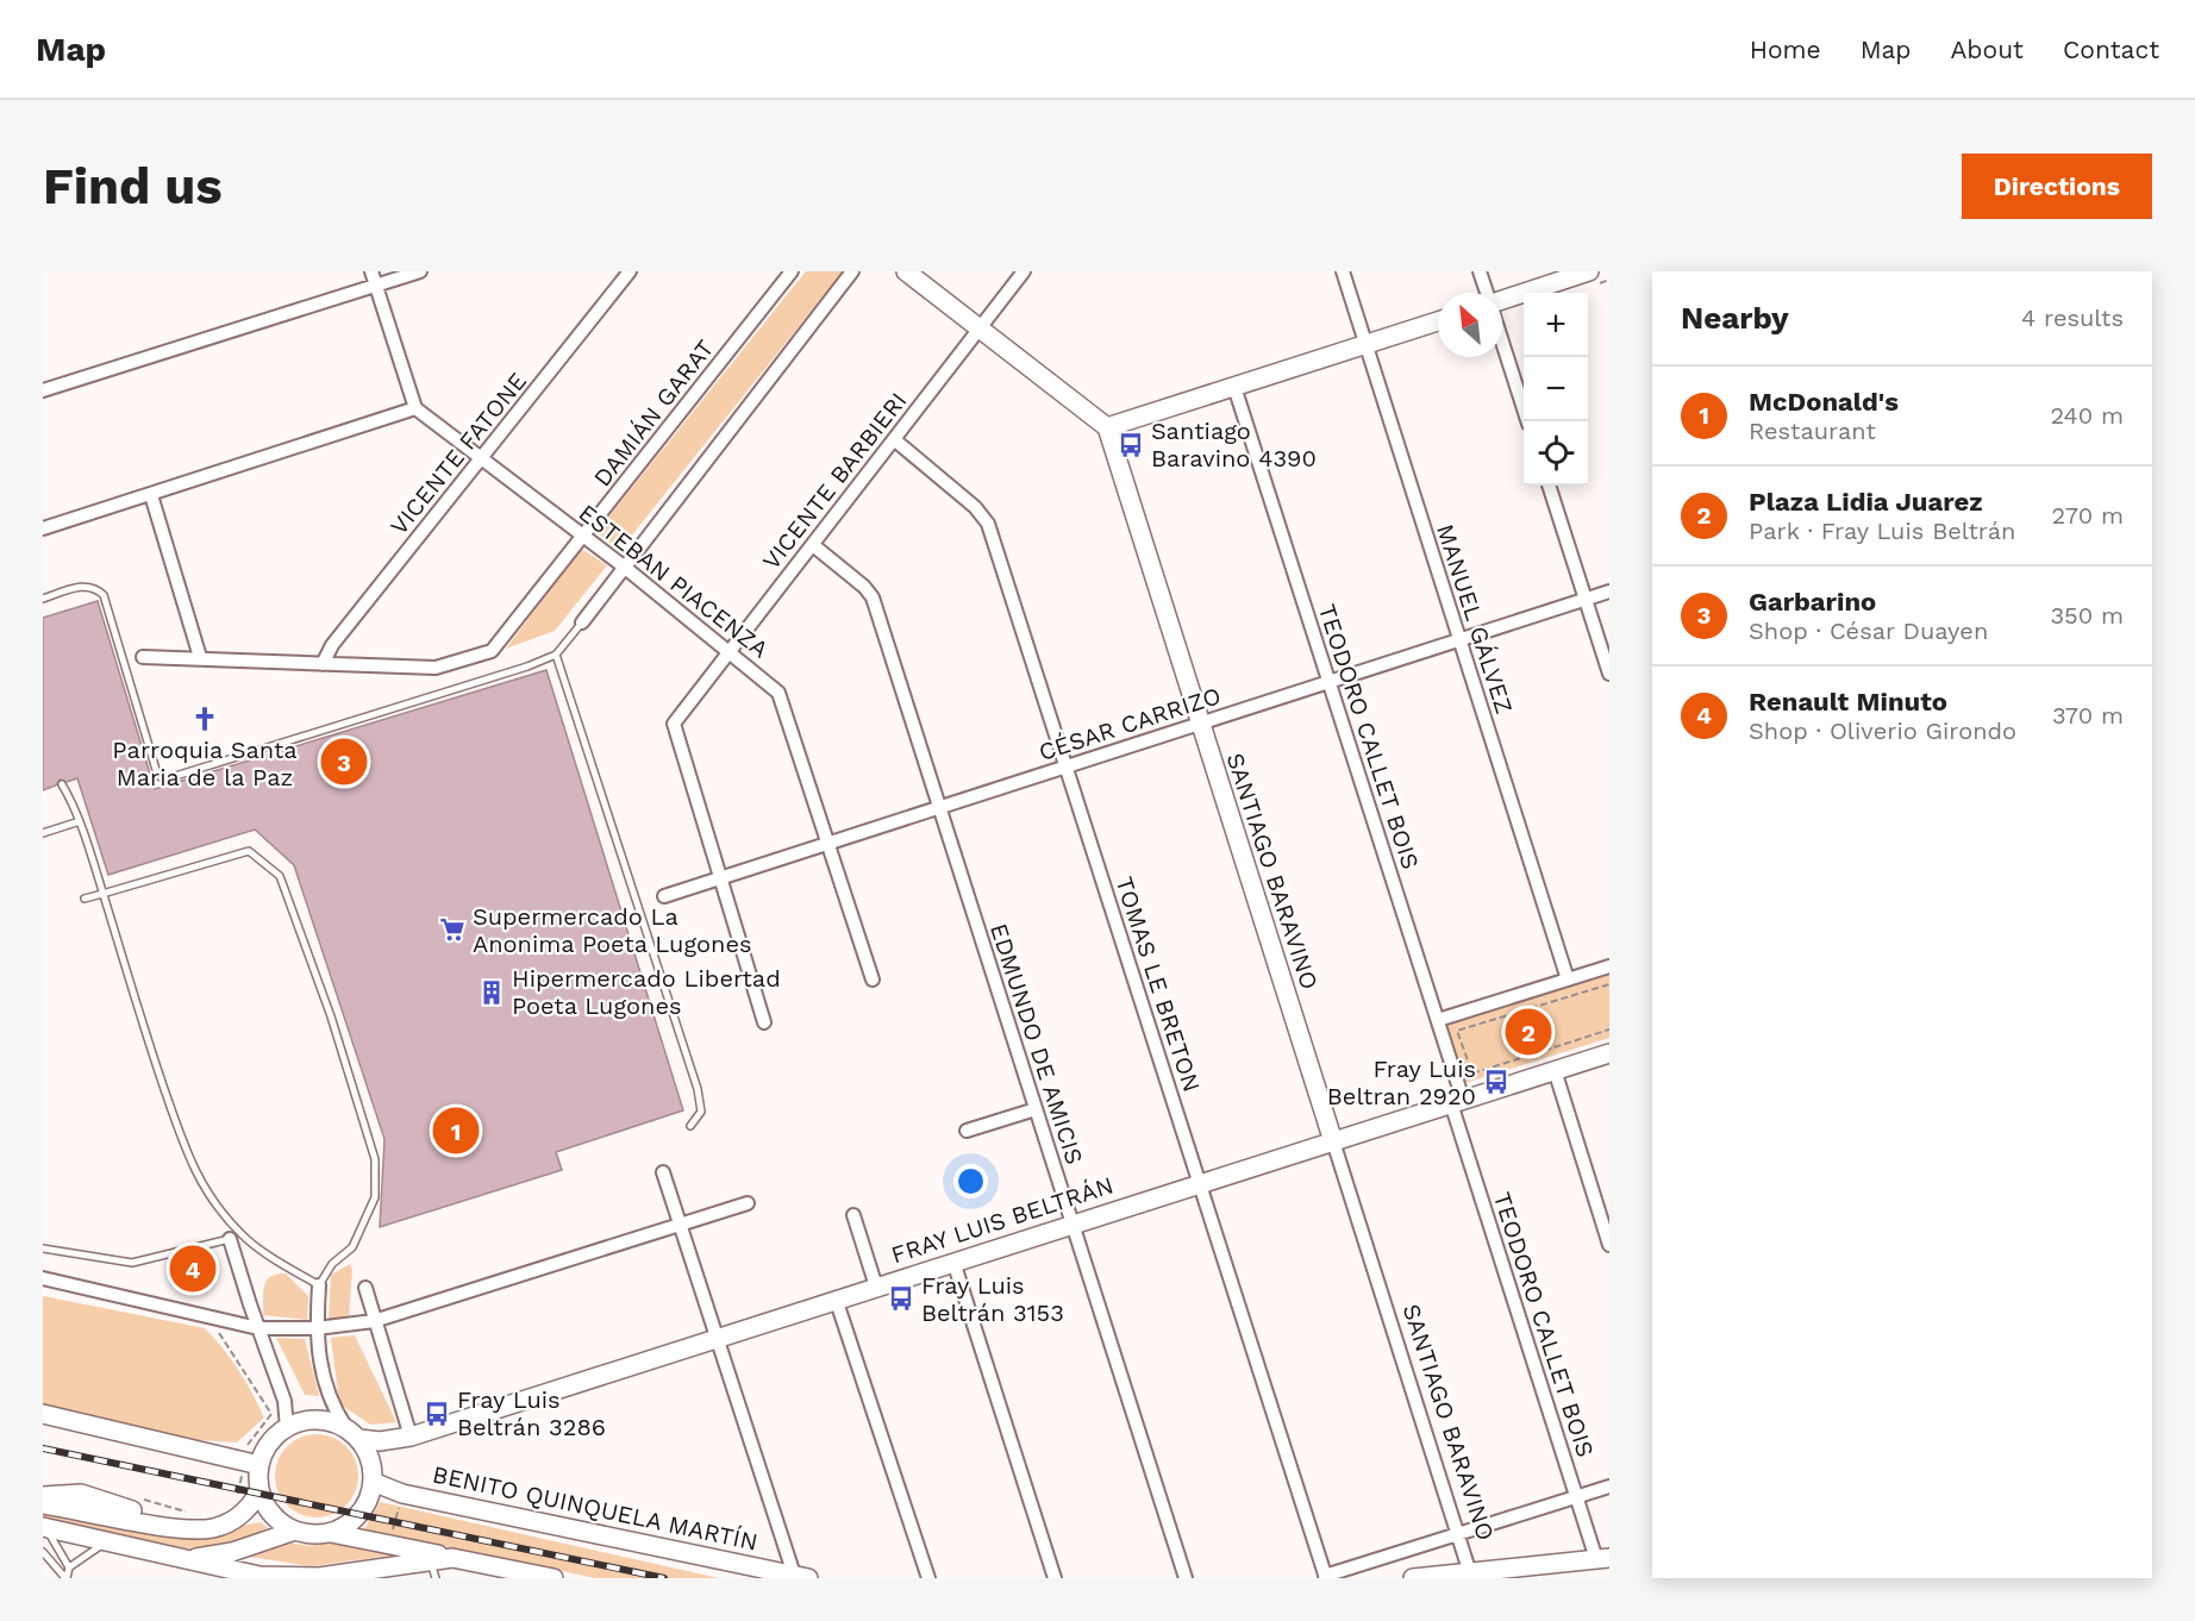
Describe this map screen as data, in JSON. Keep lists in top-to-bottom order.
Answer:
{
  "streets": {
    "main road": ["SANTIAGO BARAVINO", "FRAY LUIS BELTRÁN", "BENITO QUINQUELA MARTÍN"],
    "street": [
      "DAMIÁN GARAT",
      "VICENTE FATONE",
      "VICENTE BARBIERI",
      "ESTEBAN PIACENZA",
      "MANUEL GÁLVEZ",
      "CÉSAR CARRIZO",
      "TEODORO CALLET BOIS",
      "TOMAS LE BRETON",
      "EDMUNDO DE AMICIS"
    ]
  },
  "crossings": [
    ["DAMIÁN GARAT", "VICENTE FATONE"],
    ["DAMIÁN GARAT", "ESTEBAN PIACENZA"],
    ["VICENTE FATONE", "ESTEBAN PIACENZA"],
    ["VICENTE BARBIERI", "ESTEBAN PIACENZA"],
    ["VICENTE BARBIERI", "CÉSAR CARRIZO"],
    ["VICENTE BARBIERI", "TOMAS LE BRETON"],
    ["VICENTE BARBIERI", "EDMUNDO DE AMICIS"],
    ["ESTEBAN PIACENZA", "CÉSAR CARRIZO"],
    ["MANUEL GÁLVEZ", "CÉSAR CARRIZO"],
    ["CÉSAR CARRIZO", "TEODORO CALLET BOIS"],
    ["CÉSAR CARRIZO", "SANTIAGO BARAVINO"],
    ["CÉSAR CARRIZO", "TOMAS LE BRETON"],
    ["CÉSAR CARRIZO", "EDMUNDO DE AMICIS"],
    ["TEODORO CALLET BOIS", "FRAY LUIS BELTRÁN"],
    ["SANTIAGO BARAVINO", "FRAY LUIS BELTRÁN"],
    ["TOMAS LE BRETON", "FRAY LUIS BELTRÁN"],
    ["EDMUNDO DE AMICIS", "FRAY LUIS BELTRÁN"]
  ],
  "places": {
    "bus stop": [
      "Santiago Baravino 4390",
      "Fray Luis Beltran 2920",
      "Fray Luis Beltrán 3153",
      "Fray Luis Beltrán 3286"
    ],
    "church": ["Parroquia Santa Maria de la Paz"],
    "supermarket": ["Supermercado La Anonima Poeta Lugones"],
    "building": ["Hipermercado Libertad Poeta Lugones"]
  },
  "north": "top left",
  "page": {
    "header": "Map",
    "nav": [
      "Home",
      "Map",
      "About",
      "Contact"
    ],
    "buttons": "Directions",
    "title": "Find us",
    "heading": ["Nearby", "4 results"],
    "map_buttons": ["+", "−"],
    "list": [
      {
        "mark": "1",
        "name": "McDonald's",
        "note": "Restaurant",
        "value": "240 m"
      },
      {
        "mark": "2",
        "name": "Plaza Lidia Juarez",
        "note": "Park · Fray Luis Beltrán",
        "value": "270 m"
      },
      {
        "mark": "3",
        "name": "Garbarino",
        "note": "Shop · César Duayen",
        "value": "350 m"
      },
      {
        "mark": "4",
        "name": "Renault Minuto",
        "note": "Shop · Oliverio Girondo",
        "value": "370 m"
      }
    ],
    "pins": [
      "3",
      "2",
      "1",
      "4"
    ]
  }
}
